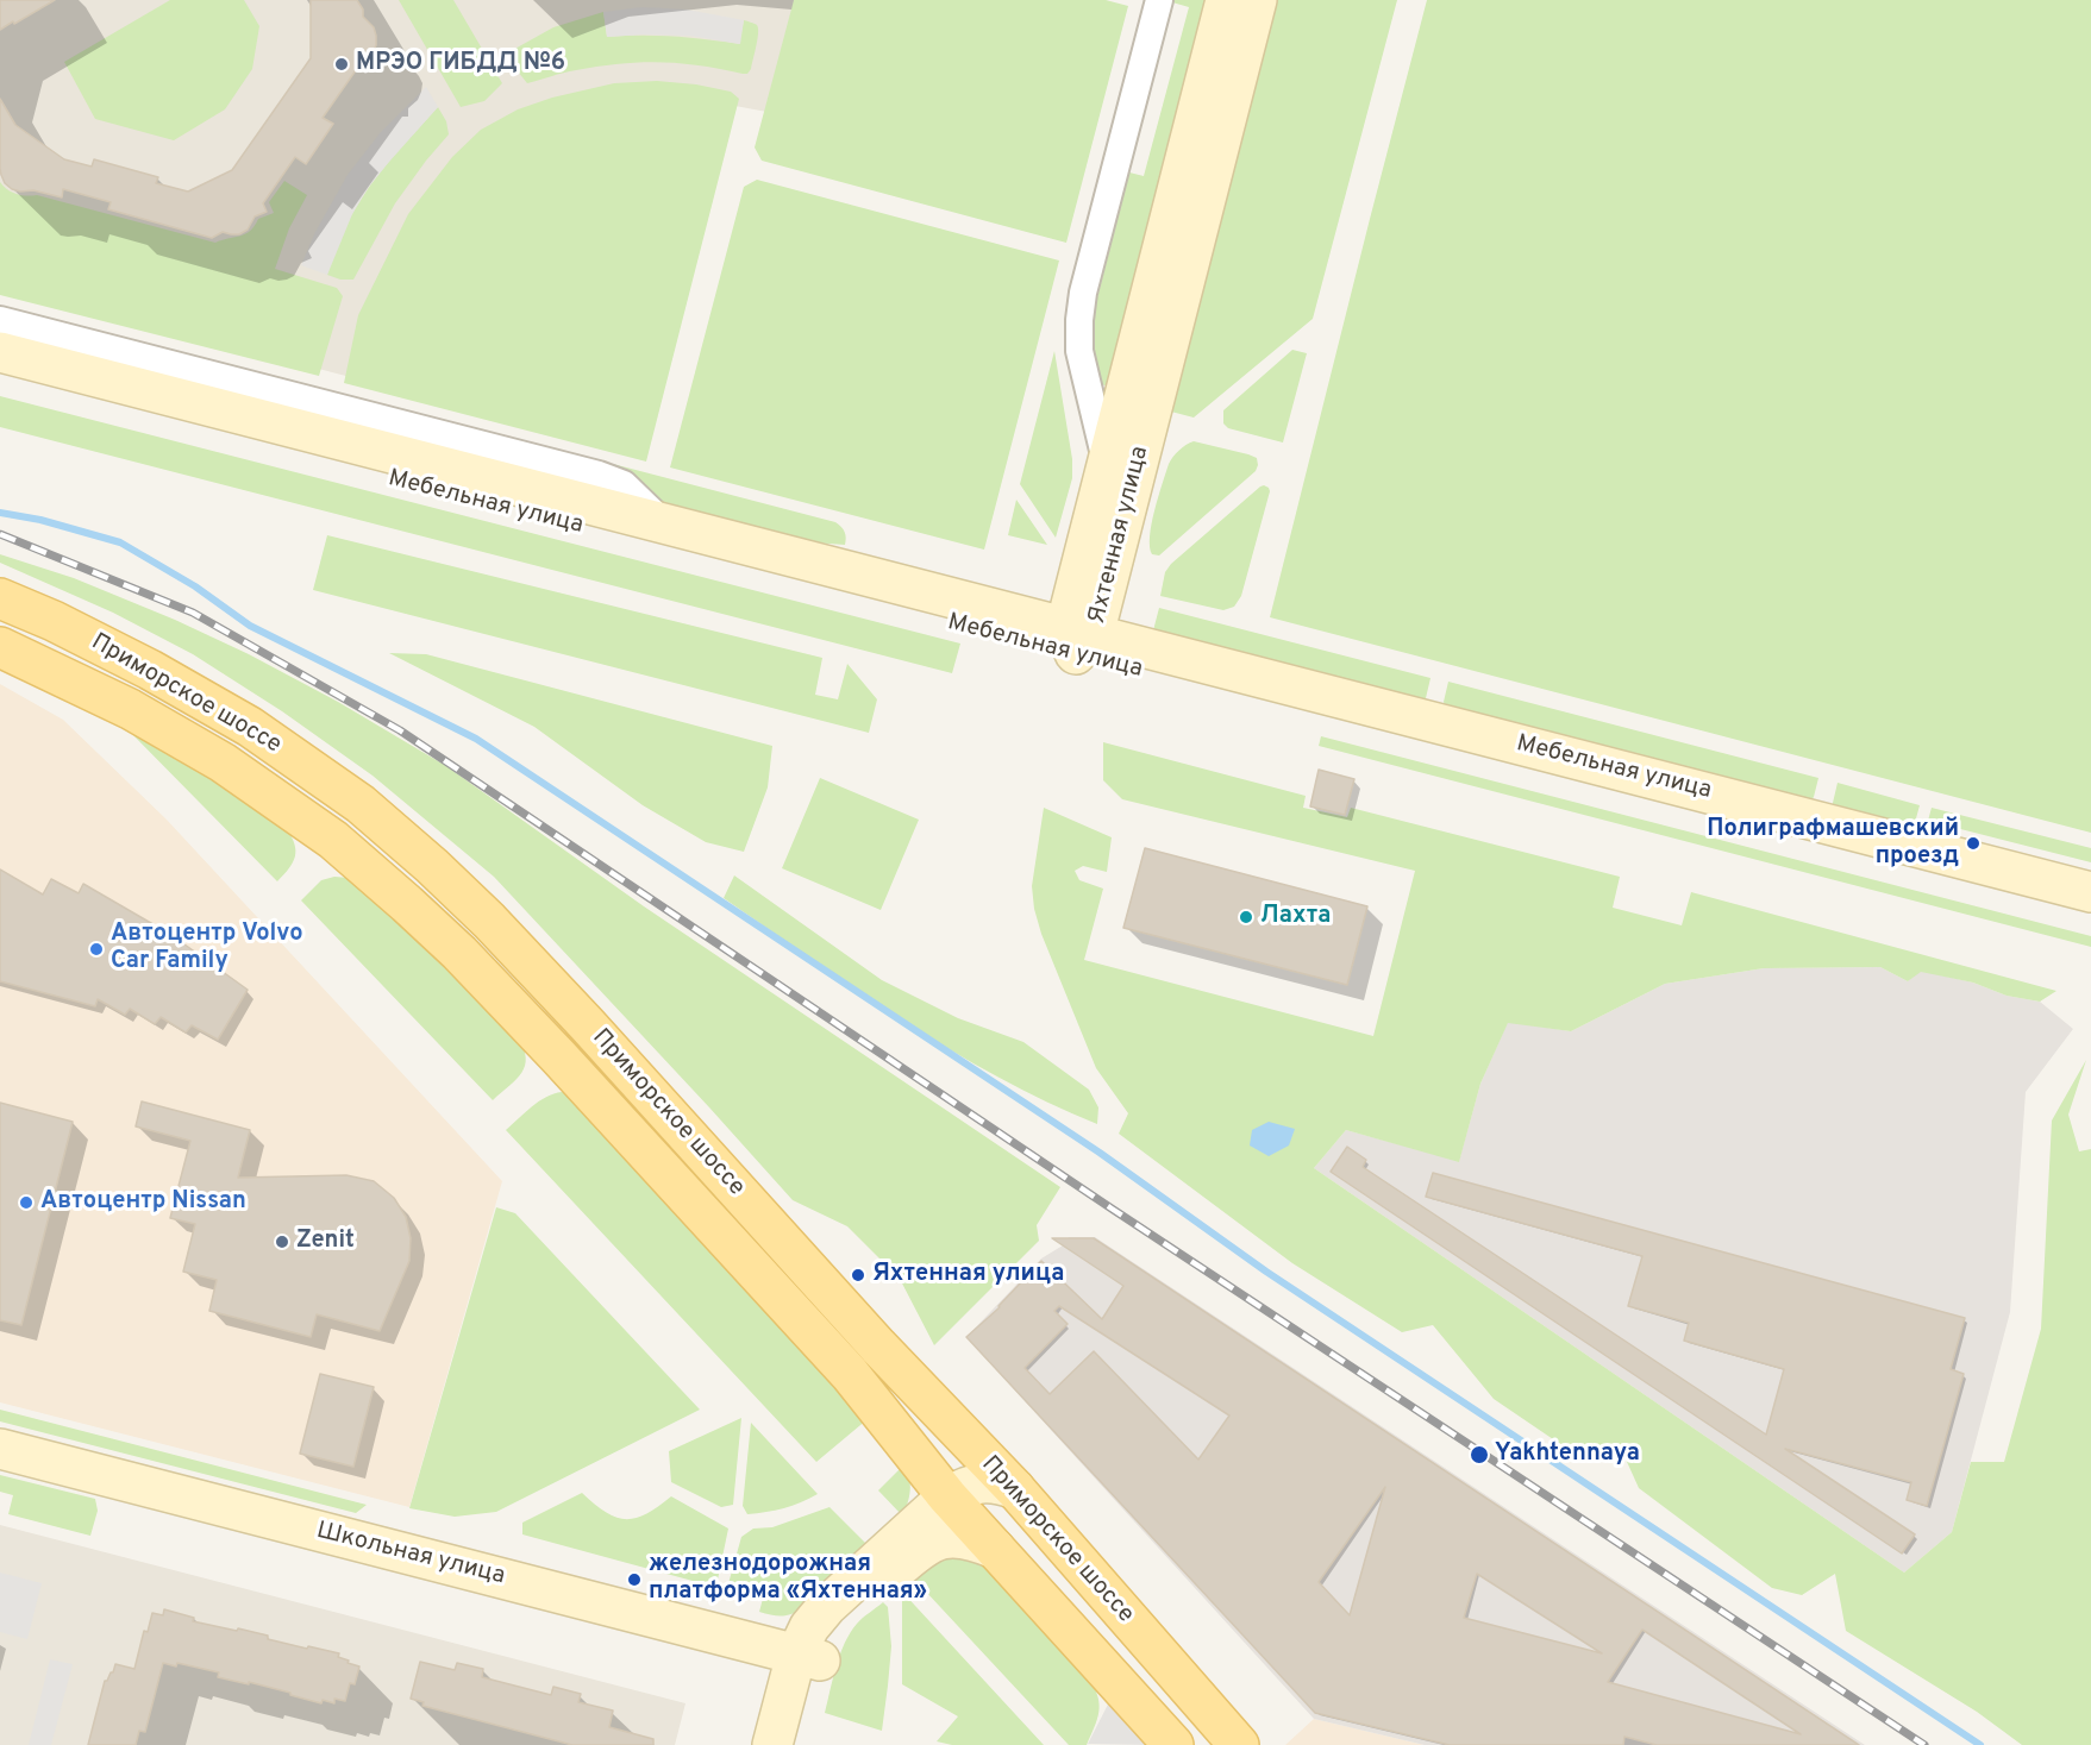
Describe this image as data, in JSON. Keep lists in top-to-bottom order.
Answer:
{
  "streets": {
    "main road": ["Приморское шоссе"],
    "street": ["Мебельная улица", "Яхтенная улица", "Школьная улица"]
  },
  "crossings": [
    ["Мебельная улица", "Яхтенная улица"]
  ],
  "places": [
    "МРЭО ГИБДД №6",
    "Полиграфмашевский проезд",
    "Лахта",
    "Автоцентр Volvo Car Family",
    "Автоцентр Nissan",
    "Zenit",
    "Яхтенная улица",
    "Yakhtennaya",
    "железнодорожная платформа «Яхтенная»"
  ]
}
